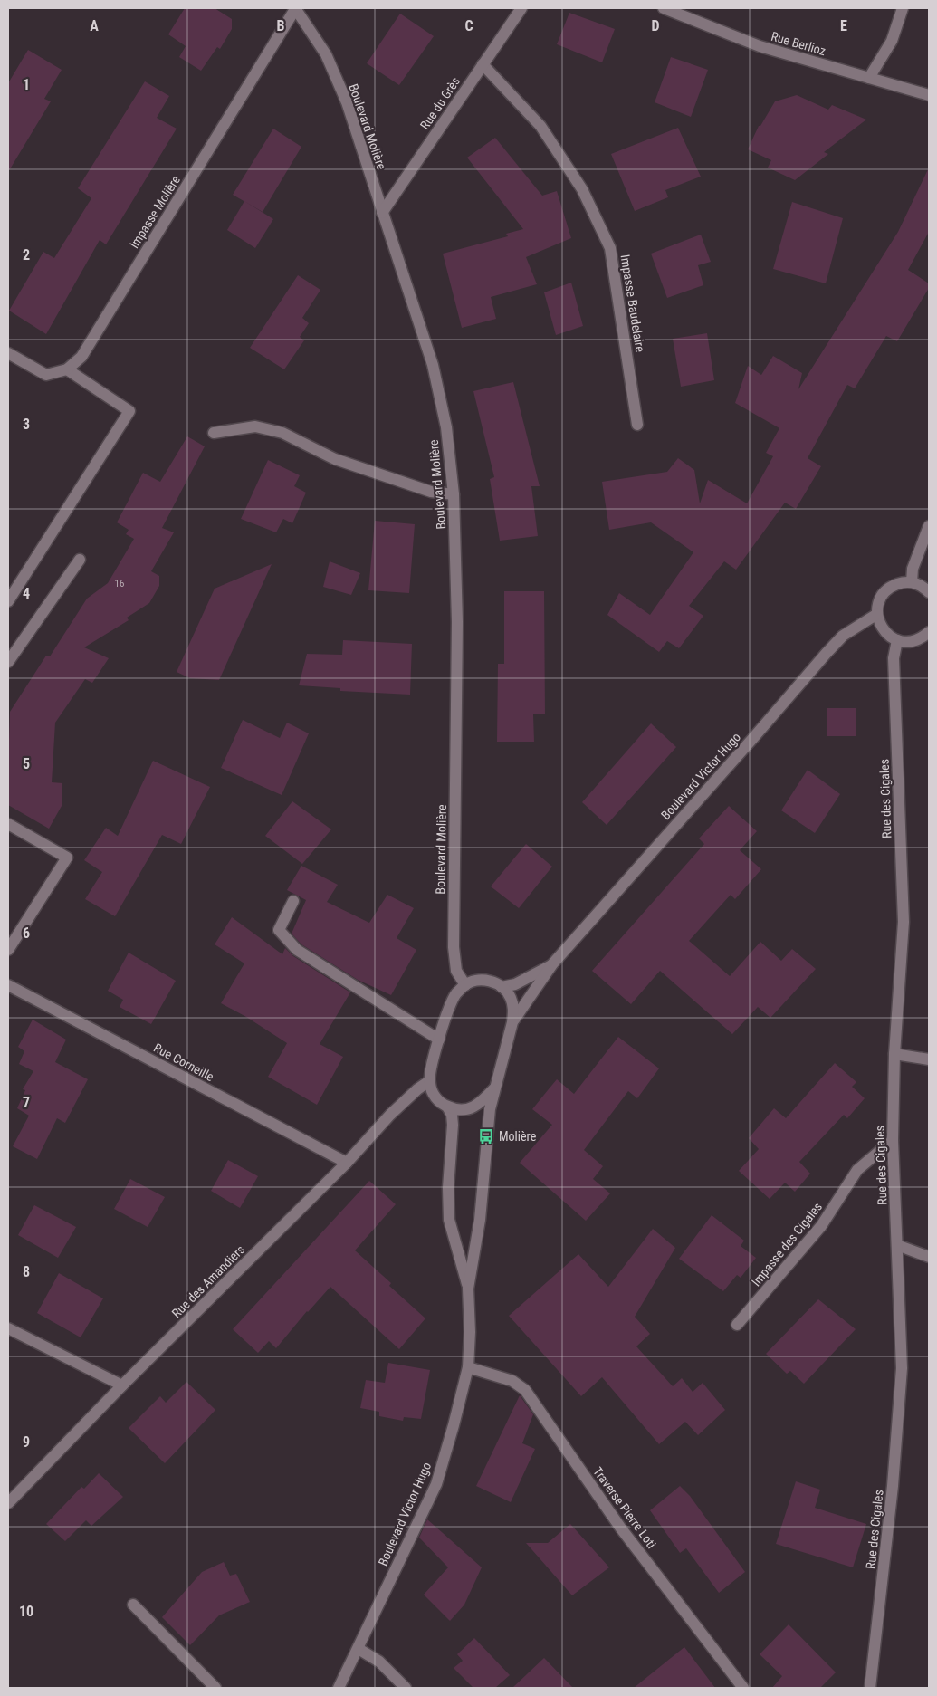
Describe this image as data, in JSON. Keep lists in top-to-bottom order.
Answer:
{
  "streets": {
    "street": [
      "Rue Berlioz",
      "Rue du Grès",
      "Boulevard Molière",
      "Impasse Molière",
      "Impasse Baudelaire",
      "Boulevard Victor Hugo",
      "Rue des Cigales",
      "Rue Corneille",
      "Impasse des Cigales",
      "Rue des Amandiers",
      "Traverse Pierre Loti"
    ]
  },
  "crossings": [
    ["Rue du Grès", "Boulevard Molière"],
    ["Rue du Grès", "Impasse Baudelaire"],
    ["Boulevard Molière", "Impasse Molière"],
    ["Boulevard Victor Hugo", "Traverse Pierre Loti"],
    ["Rue des Cigales", "Impasse des Cigales"],
    ["Rue Corneille", "Rue des Amandiers"]
  ],
  "places": {
    "bus stop": ["Molière"]
  },
  "house_numbers": ["16"],
  "grid": {
    "columns": [
      "A",
      "B",
      "C",
      "D",
      "E"
    ],
    "rows": [
      "1",
      "2",
      "3",
      "4",
      "5",
      "6",
      "7",
      "8",
      "9",
      "10"
    ]
  }
}
